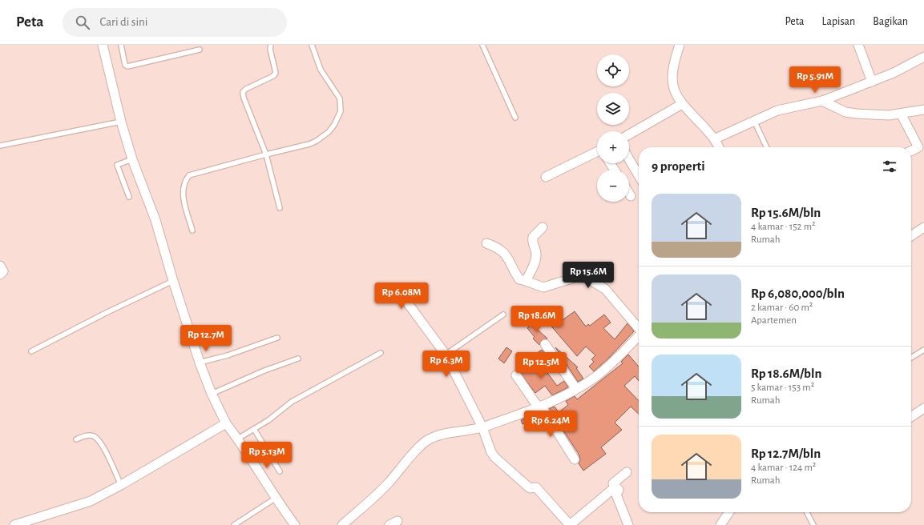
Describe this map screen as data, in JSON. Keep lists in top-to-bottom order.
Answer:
{
  "page": {
    "header": "Peta",
    "search": "Cari di sini",
    "nav": ["Peta", "Lapisan", "Bagikan"],
    "map_buttons": ["+", "−"],
    "price": [
      "Rp 5.91M",
      "Rp 15.6M",
      "Rp 6.08M",
      "Rp 18.6M",
      "Rp 12.7M",
      "Rp 6.3M",
      "Rp 12.5M",
      "Rp 6.24M",
      "Rp 5.13M"
    ],
    "heading": "9 properti",
    "list": [
      {
        "name": "Rp 15.6M/bln",
        "note": "4 kamar · 152 m² · Rumah"
      },
      {
        "name": "Rp 6,080,000/bln",
        "note": "2 kamar · 60 m² · Apartemen"
      },
      {
        "name": "Rp 18.6M/bln",
        "note": "5 kamar · 153 m² · Rumah"
      },
      {
        "name": "Rp 12.7M/bln",
        "note": "4 kamar · 124 m² · Rumah"
      }
    ]
  }
}
